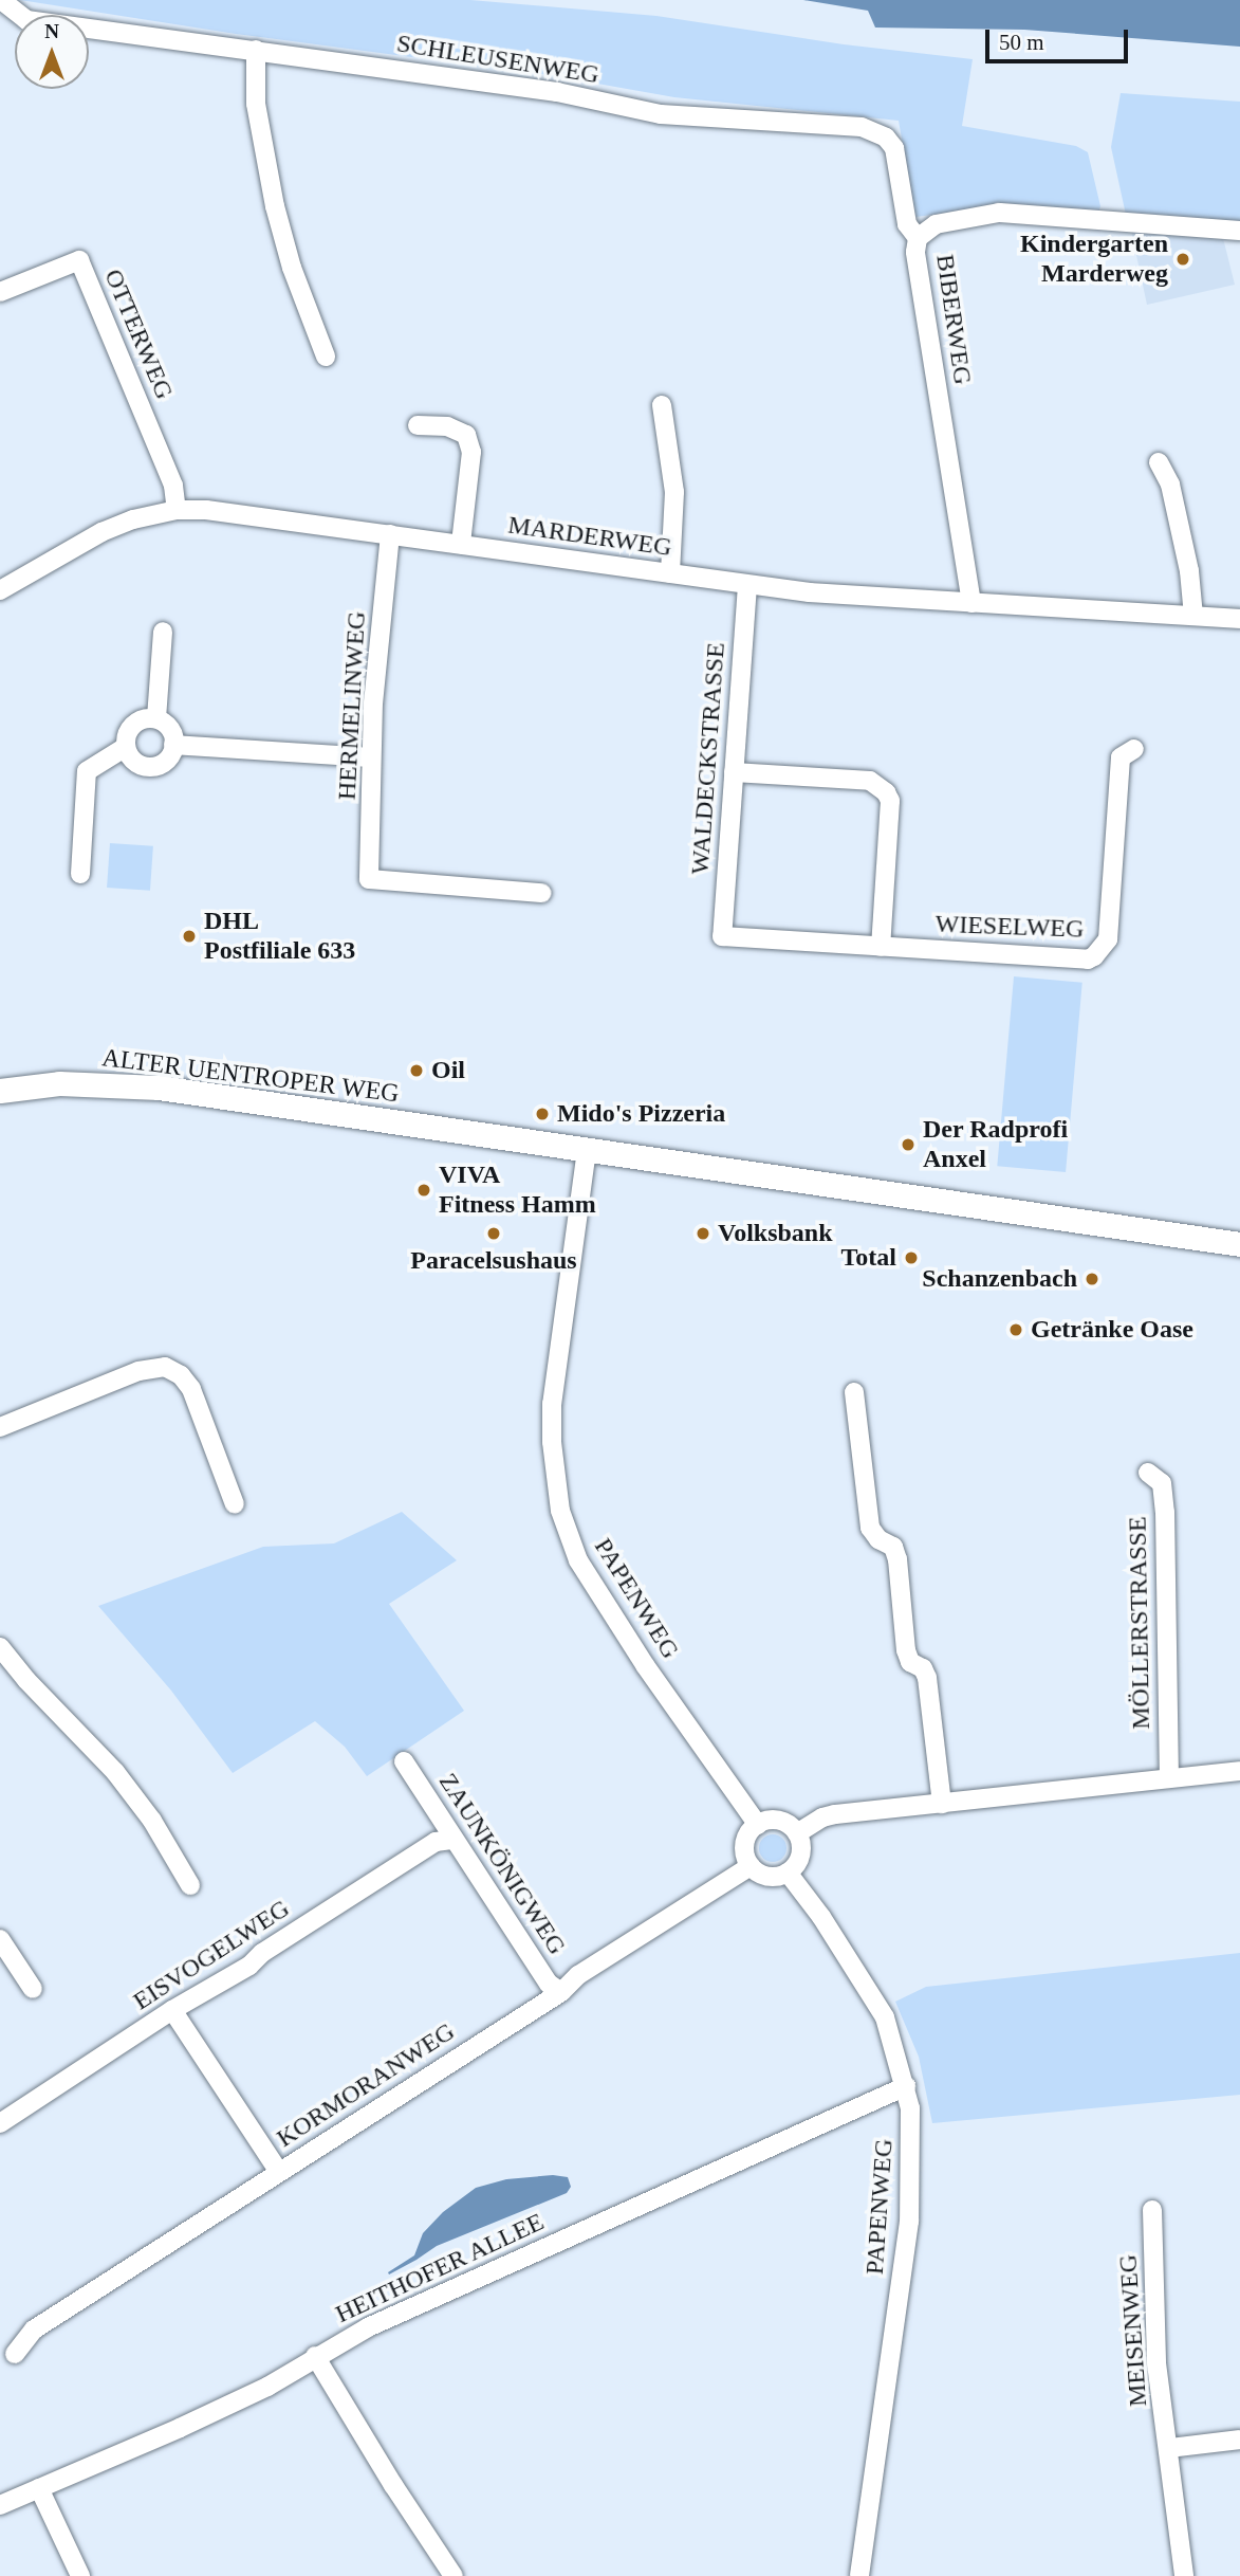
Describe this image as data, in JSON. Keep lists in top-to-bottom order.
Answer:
{
  "streets": {
    "street": [
      "SCHLEUSENWEG",
      "BIBERWEG",
      "OTTERWEG",
      "MARDERWEG",
      "HERMELINWEG",
      "WALDECKSTRASSE",
      "WIESELWEG",
      "ALTER UENTROPER WEG",
      "PAPENWEG",
      "MÖLLERSTRASSE",
      "ZAUNKÖNIGWEG",
      "EISVOGELWEG",
      "KORMORANWEG",
      "HEITHOFER ALLEE",
      "MEISENWEG"
    ]
  },
  "crossings": [
    ["SCHLEUSENWEG", "BIBERWEG"],
    ["BIBERWEG", "MARDERWEG"],
    ["OTTERWEG", "MARDERWEG"],
    ["MARDERWEG", "HERMELINWEG"],
    ["MARDERWEG", "WALDECKSTRASSE"],
    ["WALDECKSTRASSE", "WIESELWEG"],
    ["ALTER UENTROPER WEG", "PAPENWEG"],
    ["PAPENWEG", "KORMORANWEG"],
    ["PAPENWEG", "HEITHOFER ALLEE"],
    ["ZAUNKÖNIGWEG", "EISVOGELWEG"],
    ["ZAUNKÖNIGWEG", "KORMORANWEG"]
  ],
  "places": [
    "Kindergarten Marderweg",
    "DHL Postfiliale 633",
    "Oil",
    "Mido's Pizzeria",
    "Der Radprofi Anxel",
    "VIVA Fitness Hamm",
    "Paracelsushaus",
    "Volksbank",
    "Total",
    "Schanzenbach",
    "Getränke Oase"
  ],
  "scale_bar": "50 m",
  "north": "top"
}
